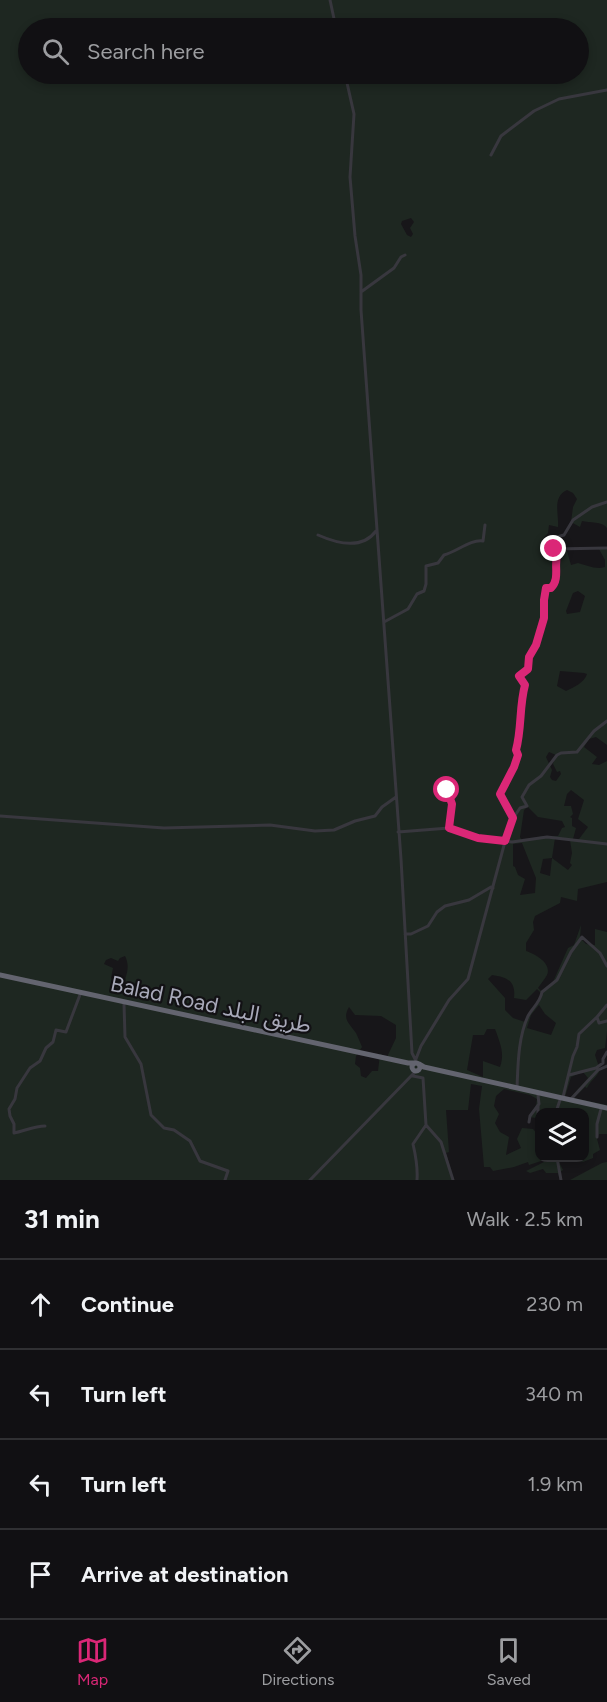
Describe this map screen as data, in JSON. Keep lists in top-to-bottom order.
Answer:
{
  "streets": {
    "highway": ["Balad Road طريق البلد"]
  },
  "page": {
    "search": "Search here",
    "heading": ["31 min", "Walk · 2.5 km"],
    "list": [
      ["Continue", "230 m"],
      ["Turn left", "340 m"],
      ["Turn left", "1.9 km"],
      "Arrive at destination"
    ],
    "nav": ["Map", "Directions", "Saved"]
  }
}
